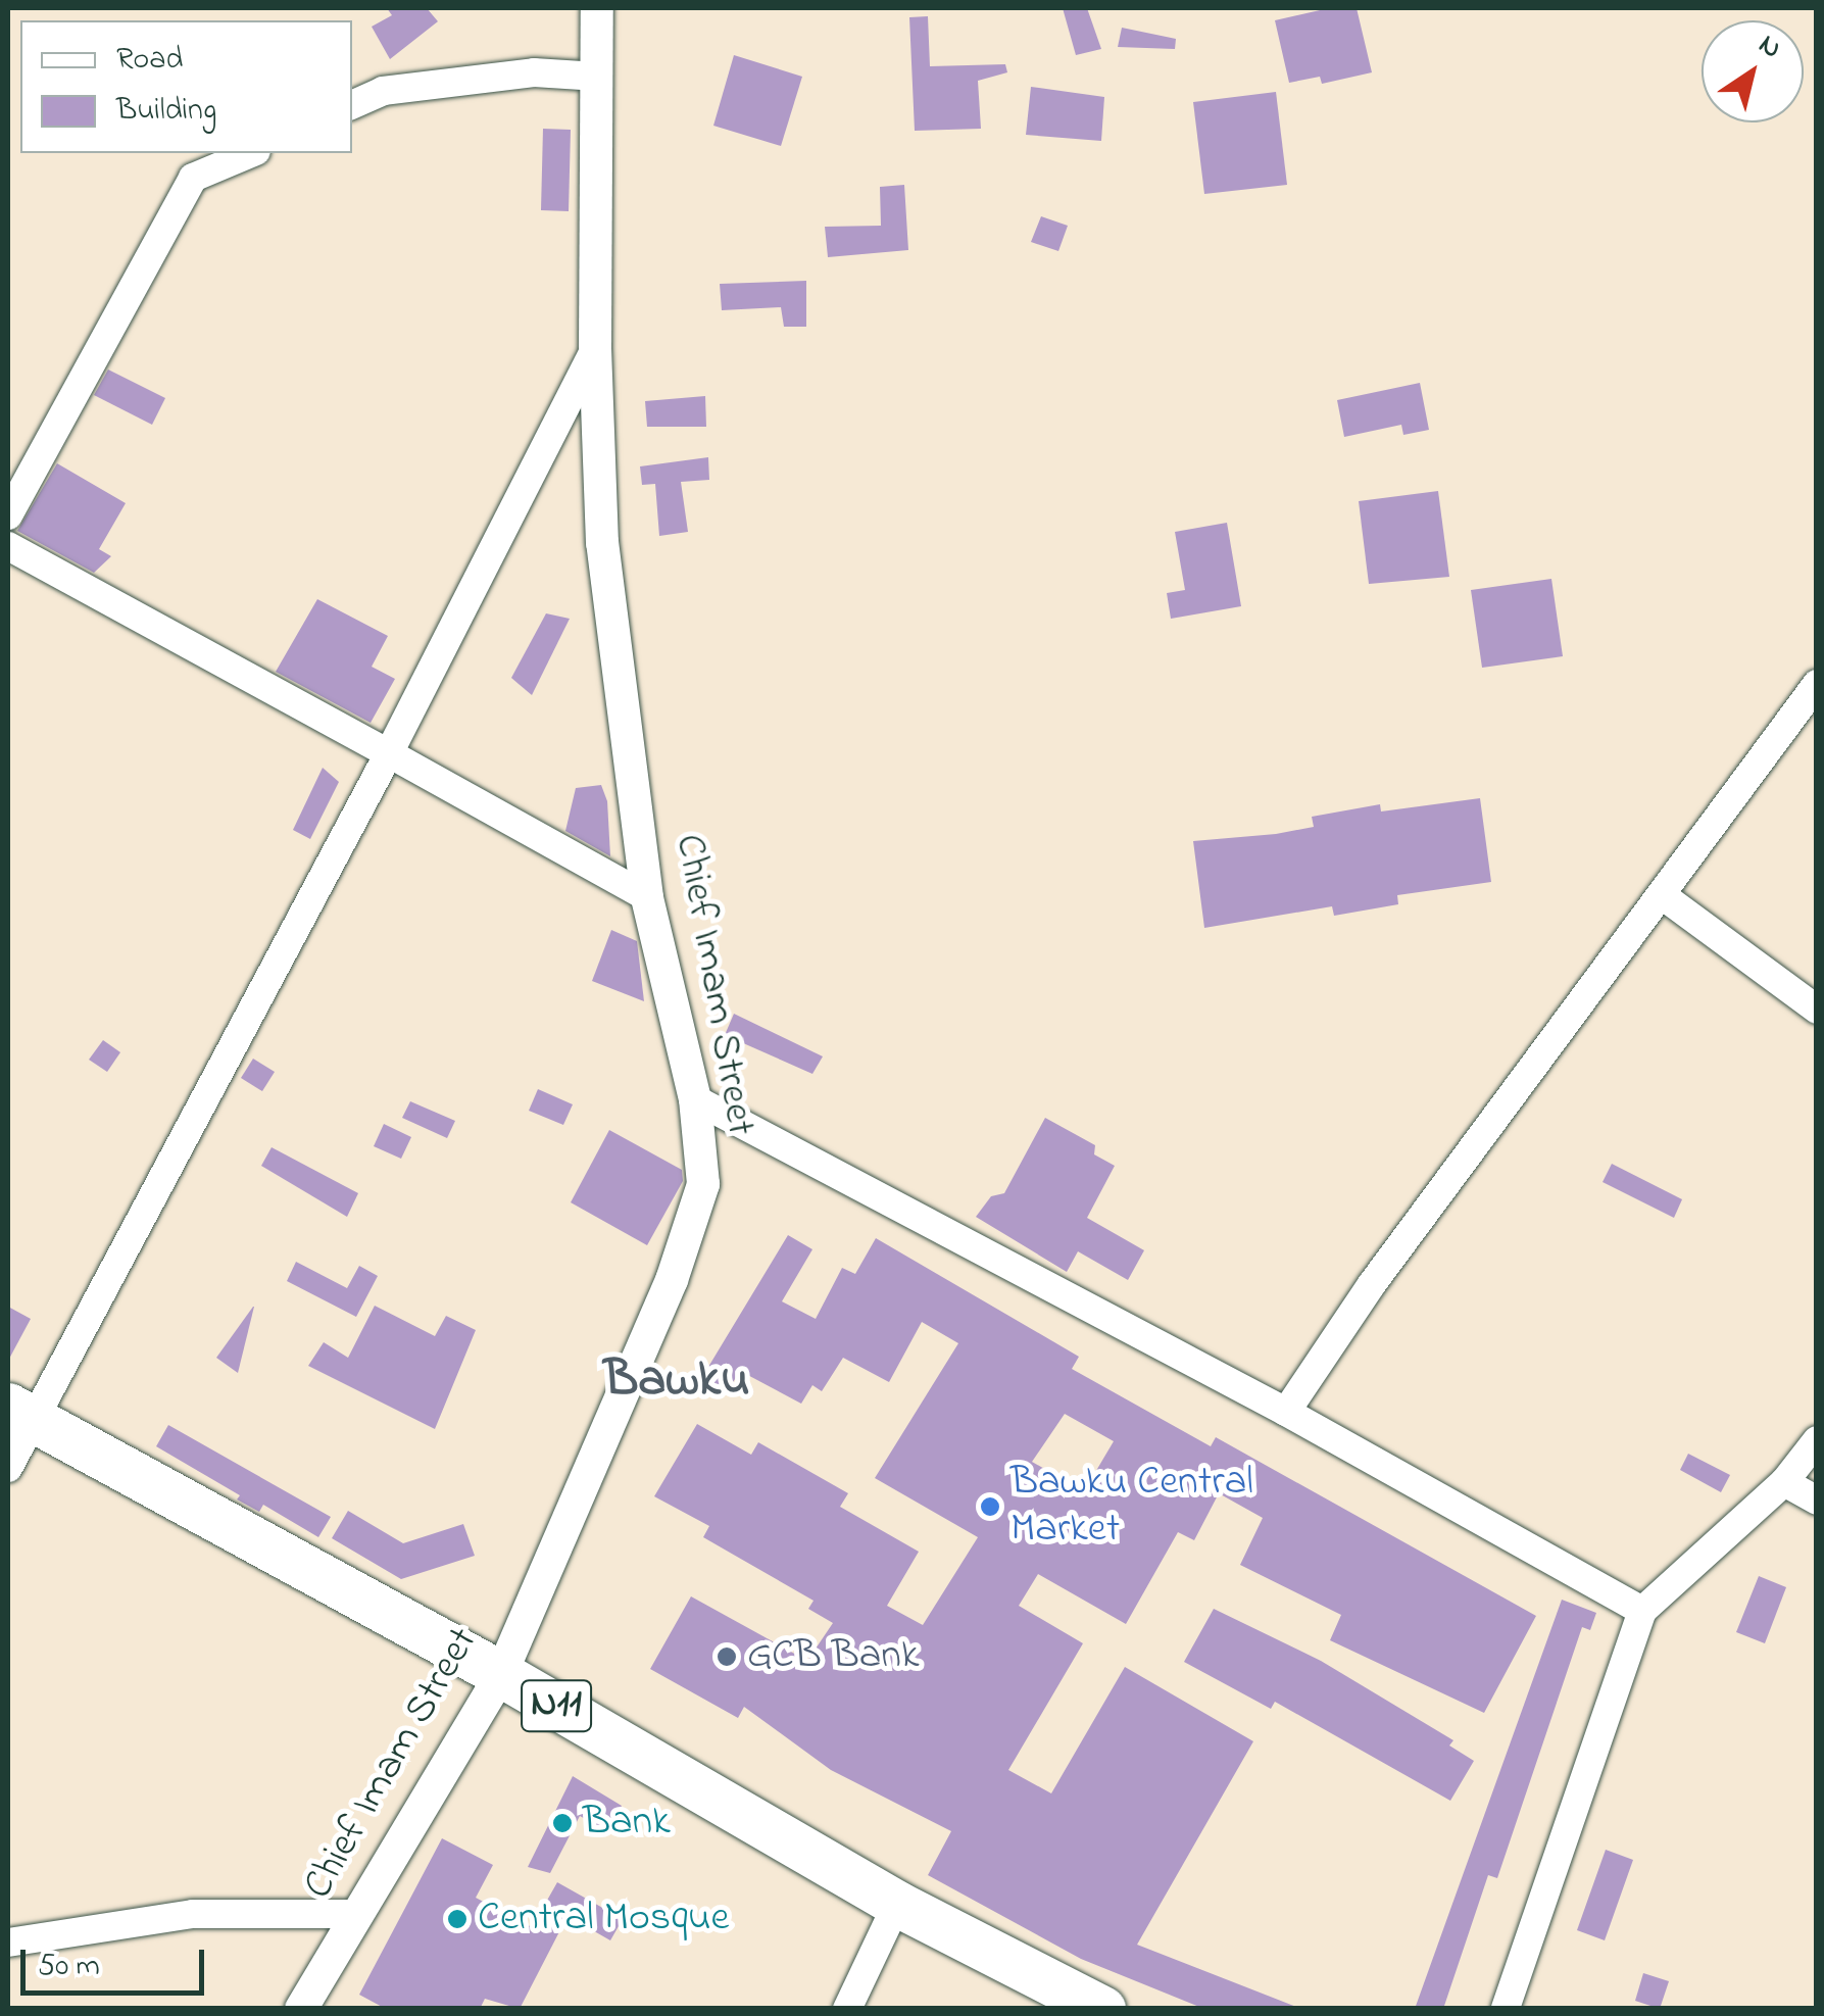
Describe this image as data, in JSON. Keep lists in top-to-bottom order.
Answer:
{
  "streets": {
    "highway": ["N11"],
    "street": ["Chief Imam Street"]
  },
  "crossings": [
    ["Chief Imam Street", "N11"]
  ],
  "districts": ["Bawku"],
  "places": [
    "Bawku Central Market",
    "GCB Bank",
    "Bank",
    "Central Mosque"
  ],
  "legend": ["Road", "Building"],
  "scale_bar": "50 m",
  "north": "top right"
}
